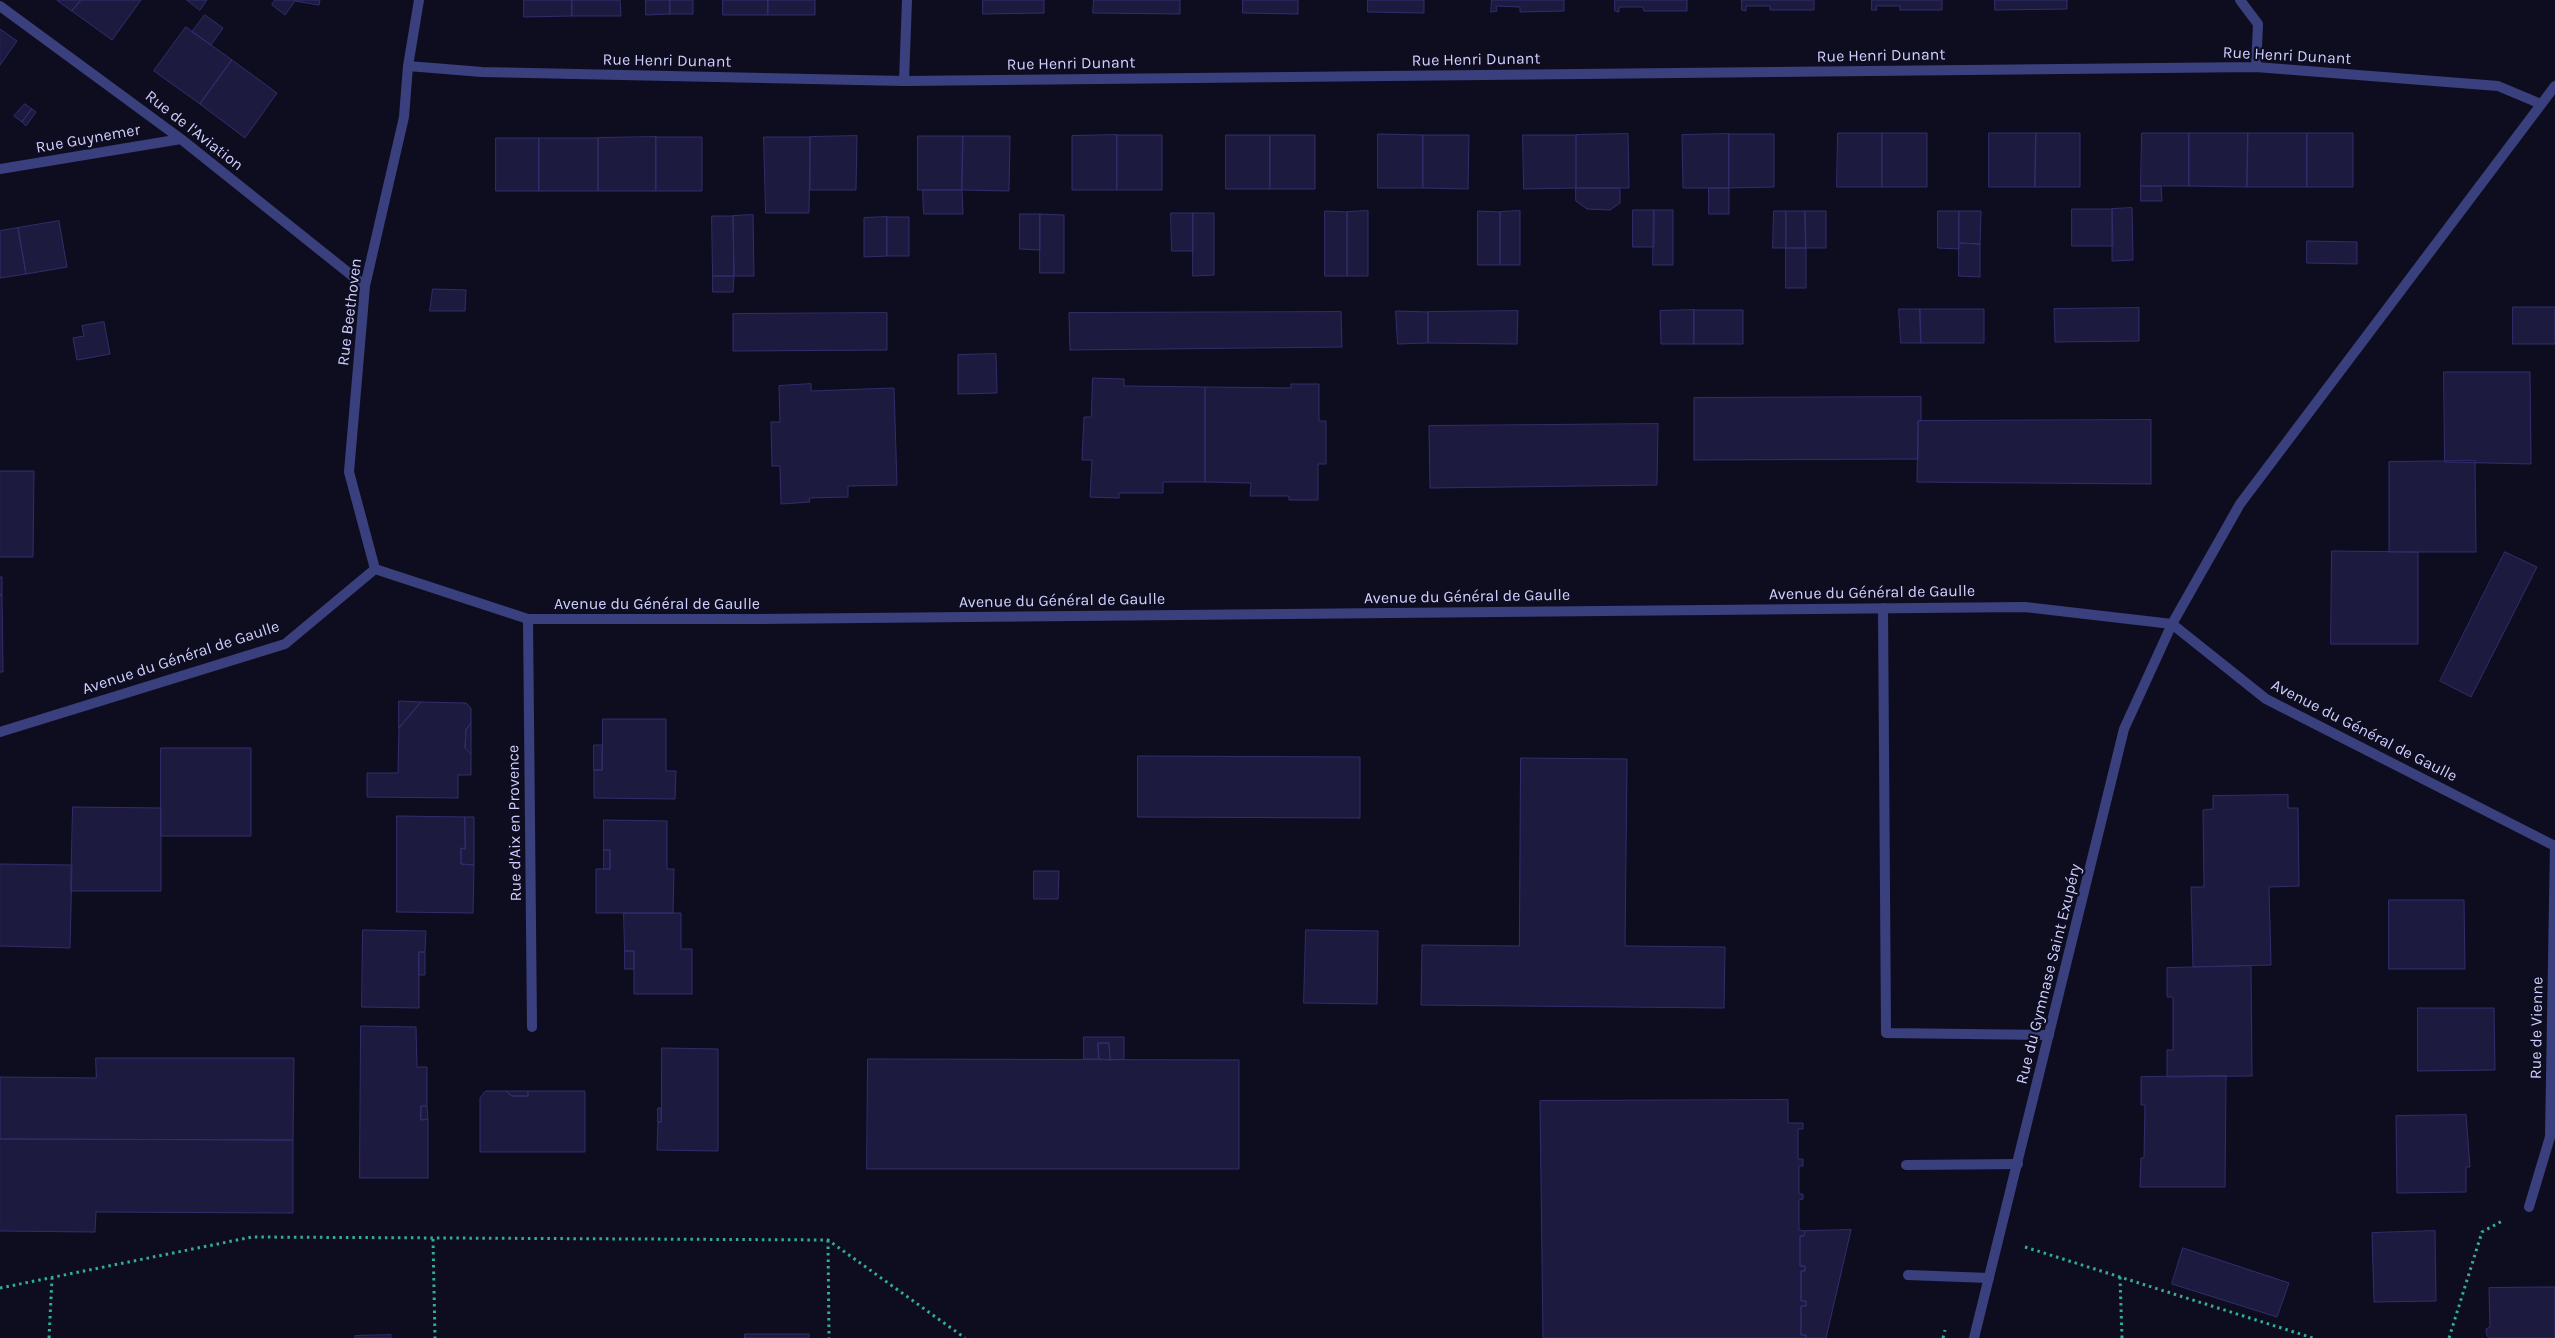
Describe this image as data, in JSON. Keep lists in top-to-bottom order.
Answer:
{
  "streets": {
    "street": [
      "Rue Henri Dunant",
      "Rue de l'Aviation",
      "Rue Guynemer",
      "Rue Beethoven",
      "Avenue du Général de Gaulle",
      "Rue d'Aix en Provence",
      "Rue du Gymnase Saint Exupéry",
      "Rue de Vienne"
    ]
  },
  "crossings": [
    ["Rue Henri Dunant", "Rue Beethoven"],
    ["Rue de l'Aviation", "Rue Guynemer"],
    ["Rue de l'Aviation", "Rue Beethoven"],
    ["Rue Beethoven", "Avenue du Général de Gaulle"],
    ["Avenue du Général de Gaulle", "Rue d'Aix en Provence"],
    ["Avenue du Général de Gaulle", "Rue du Gymnase Saint Exupéry"],
    ["Avenue du Général de Gaulle", "Rue de Vienne"]
  ]
}
